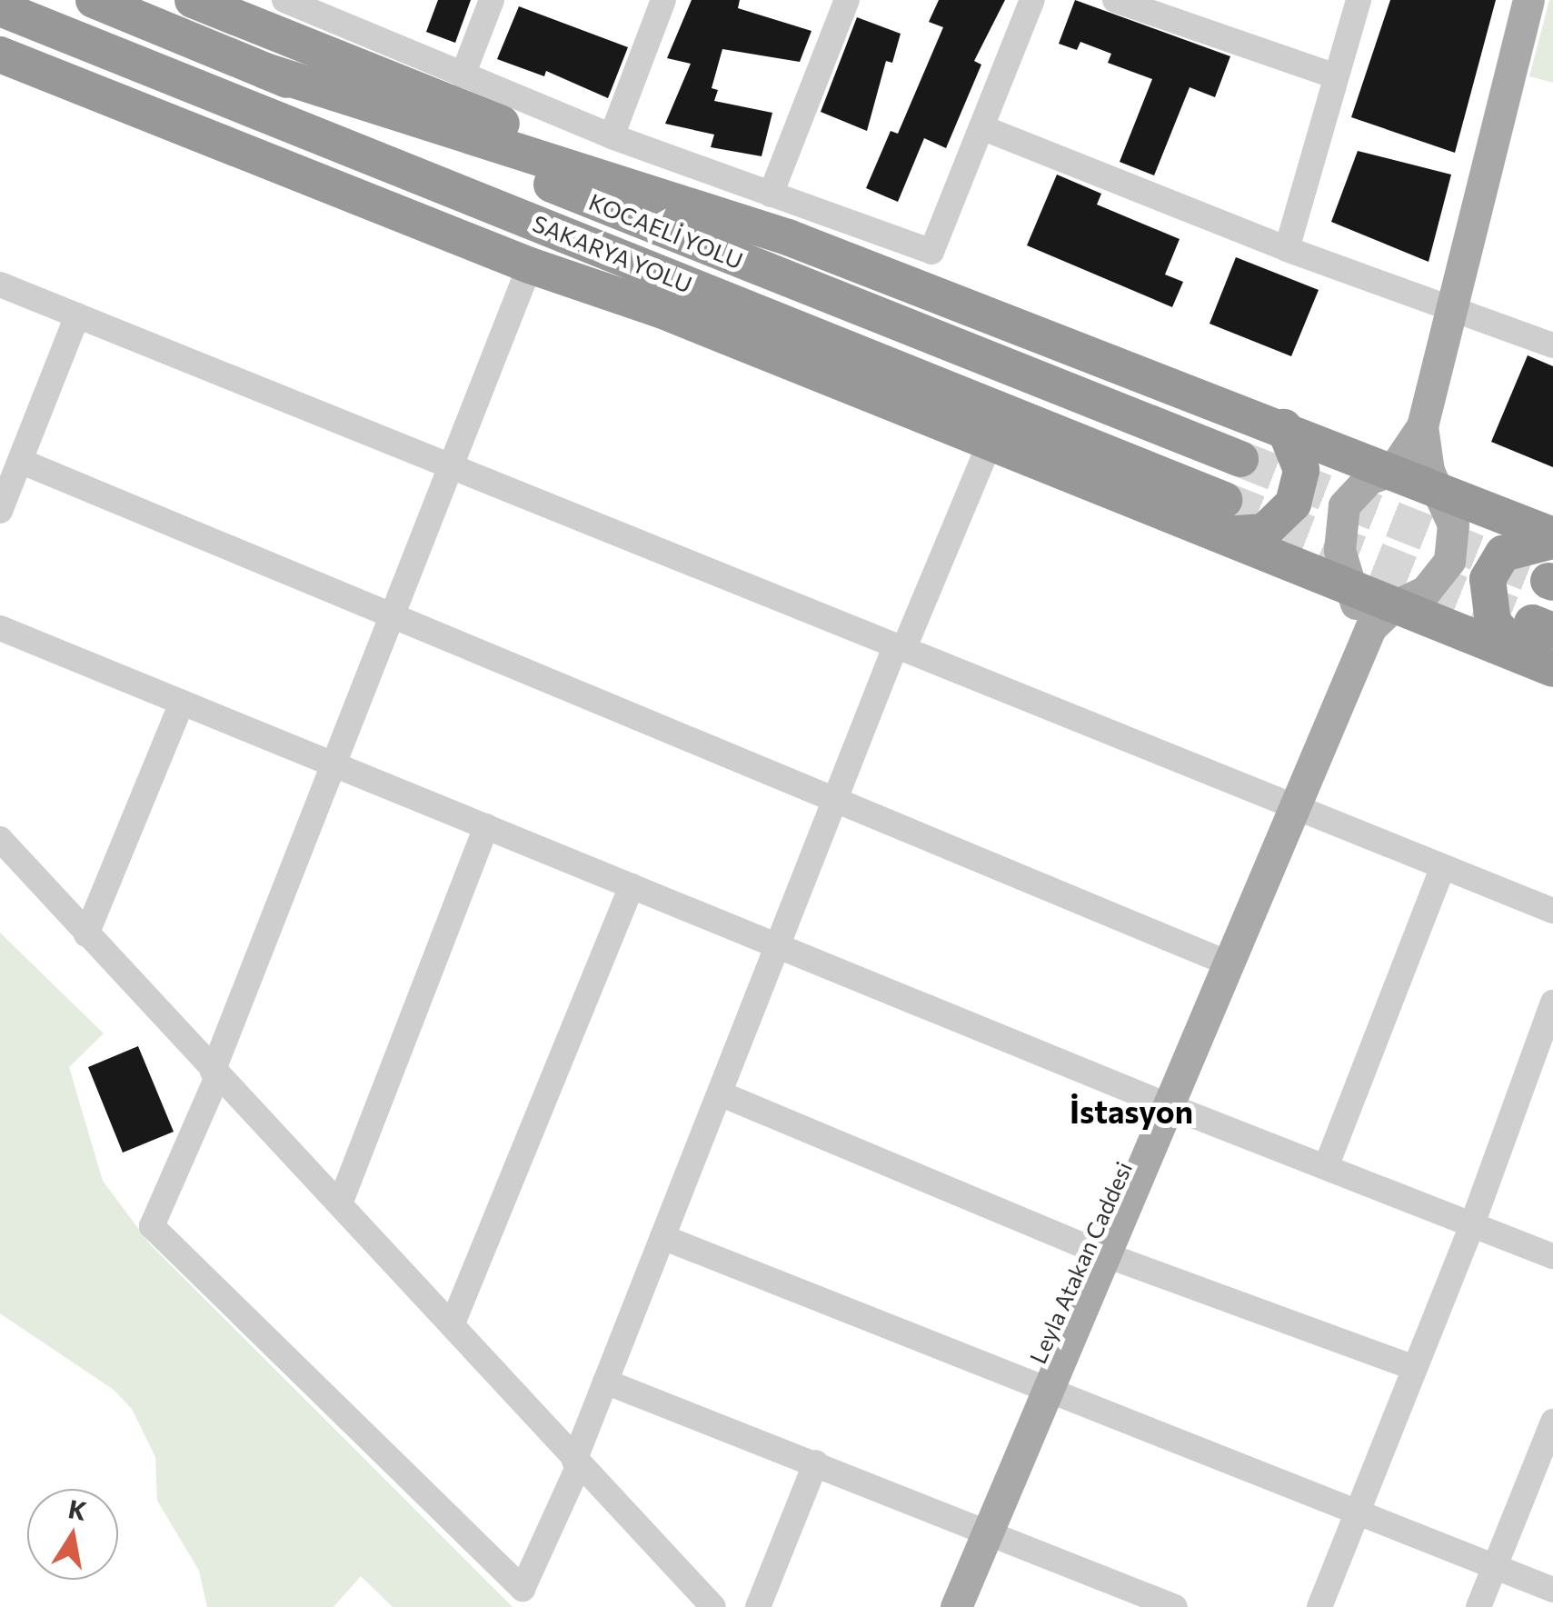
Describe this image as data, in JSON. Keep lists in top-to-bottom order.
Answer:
{
  "streets": {
    "highway": ["KOCAELİ YOLU", "SAKARYA YOLU"],
    "main road": ["Leyla Atakan Caddesi"]
  },
  "districts": ["İstasyon"],
  "north": "top"
}
